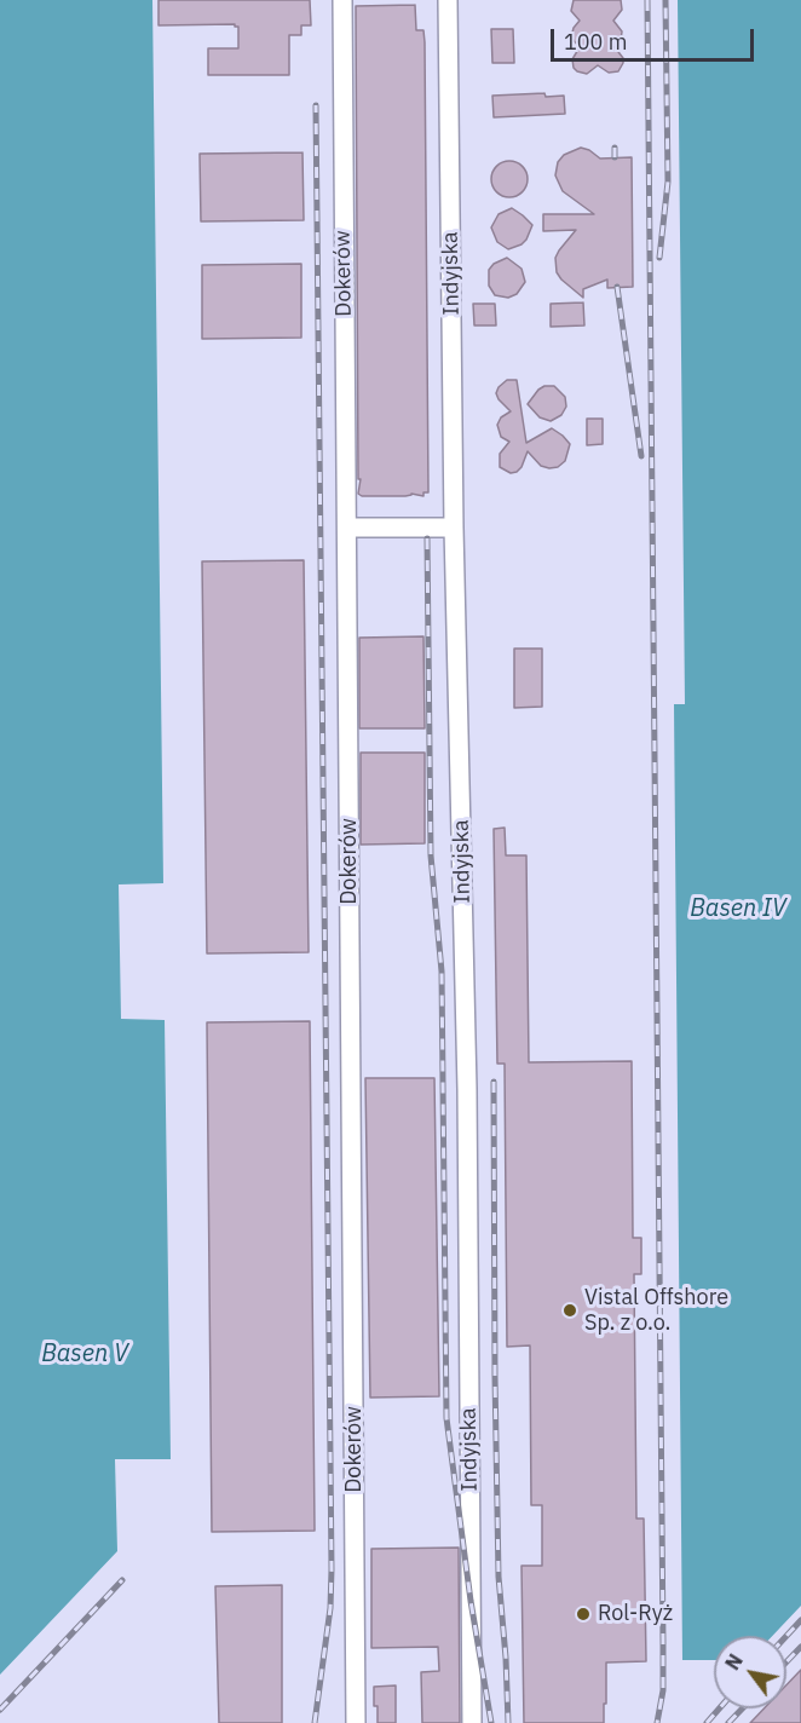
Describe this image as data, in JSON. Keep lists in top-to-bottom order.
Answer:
{
  "streets": {
    "lane": ["Dokerów", "Indyjska"]
  },
  "water": ["Basen IV", "Basen V"],
  "places": ["Vistal Offshore Sp. z o.o.", "Rol-Ryż"],
  "scale_bar": "100 m",
  "north": "top left"
}
